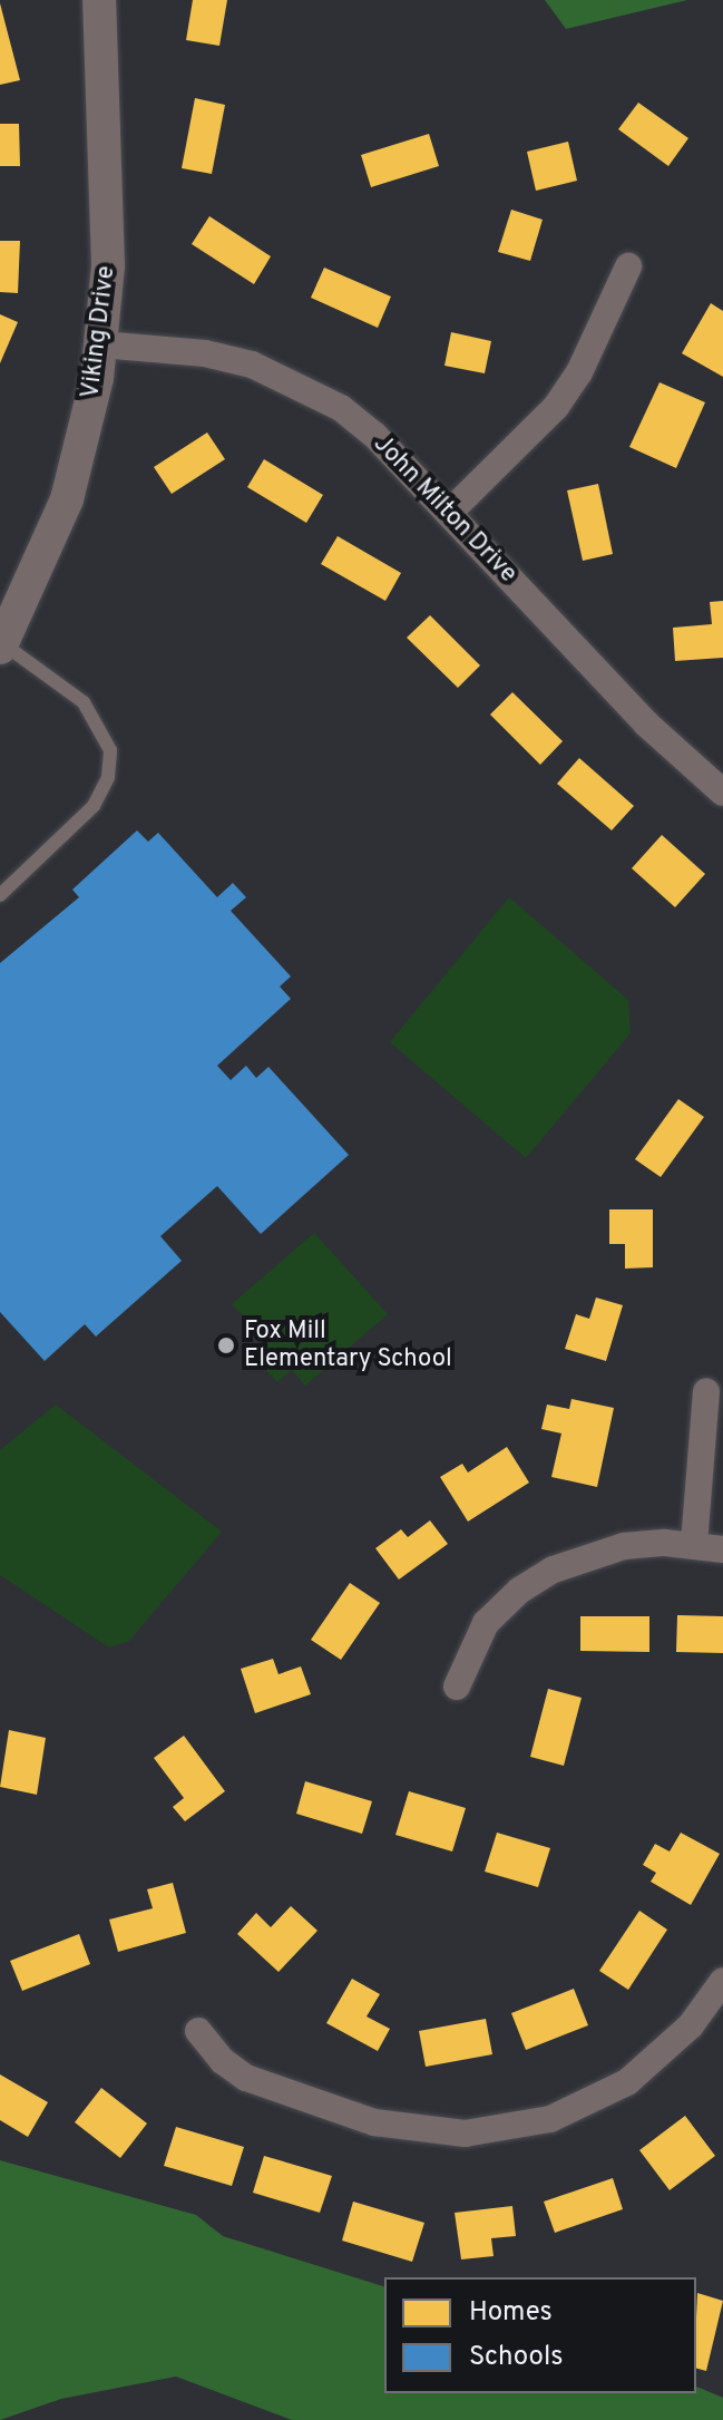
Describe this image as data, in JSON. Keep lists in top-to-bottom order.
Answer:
{
  "streets": {
    "street": ["Viking Drive", "John Milton Drive"]
  },
  "crossings": [
    ["Viking Drive", "John Milton Drive"]
  ],
  "places": ["Fox Mill Elementary School"],
  "legend": ["Homes", "Schools"]
}
